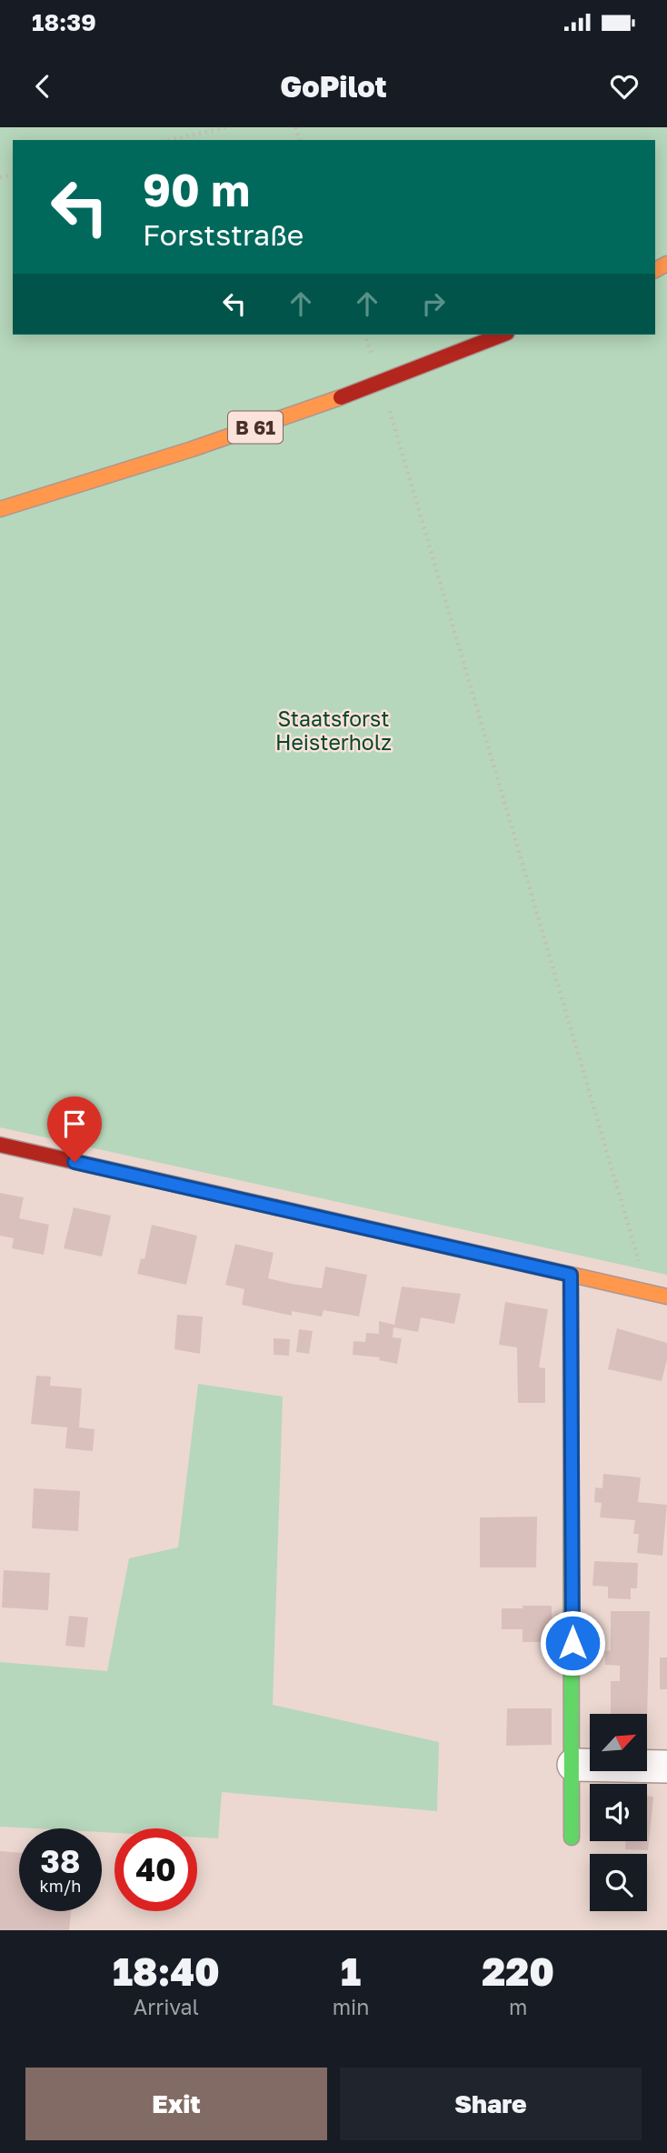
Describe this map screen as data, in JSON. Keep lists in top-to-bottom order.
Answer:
{
  "streets": {
    "street": ["B 61"]
  },
  "parks": ["Staatsforst Heisterholz"],
  "north": "top right",
  "page": {
    "status": "18:39",
    "header": "GoPilot",
    "turn": ["90 m", "Forststraße"],
    "speed": "38 km/h",
    "limit": "40",
    "eta": [
      "18:40",
      "Arrival",
      "1",
      "min",
      "220",
      "m"
    ],
    "buttons": ["Exit", "Share"]
  }
}
